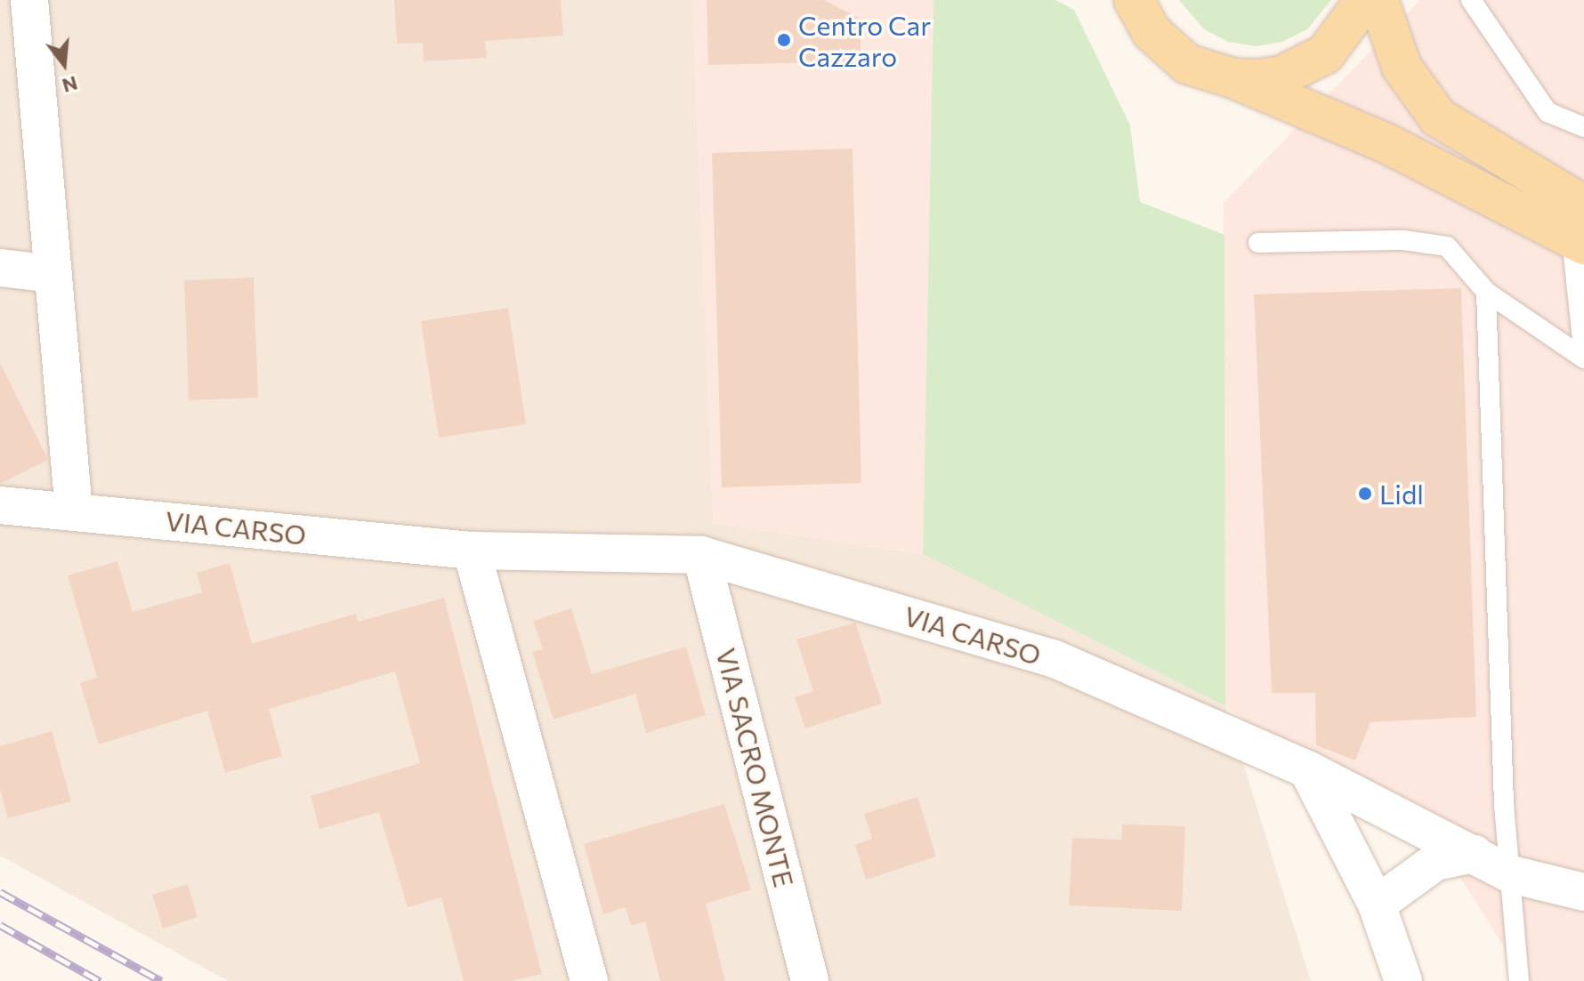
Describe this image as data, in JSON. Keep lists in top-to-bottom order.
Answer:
{
  "streets": {
    "street": ["VIA CARSO", "VIA SACRO MONTE"]
  },
  "crossings": [
    ["VIA CARSO", "VIA SACRO MONTE"]
  ],
  "places": ["Centro Car Cazzaro", "Lidl"],
  "north": "bottom"
}
